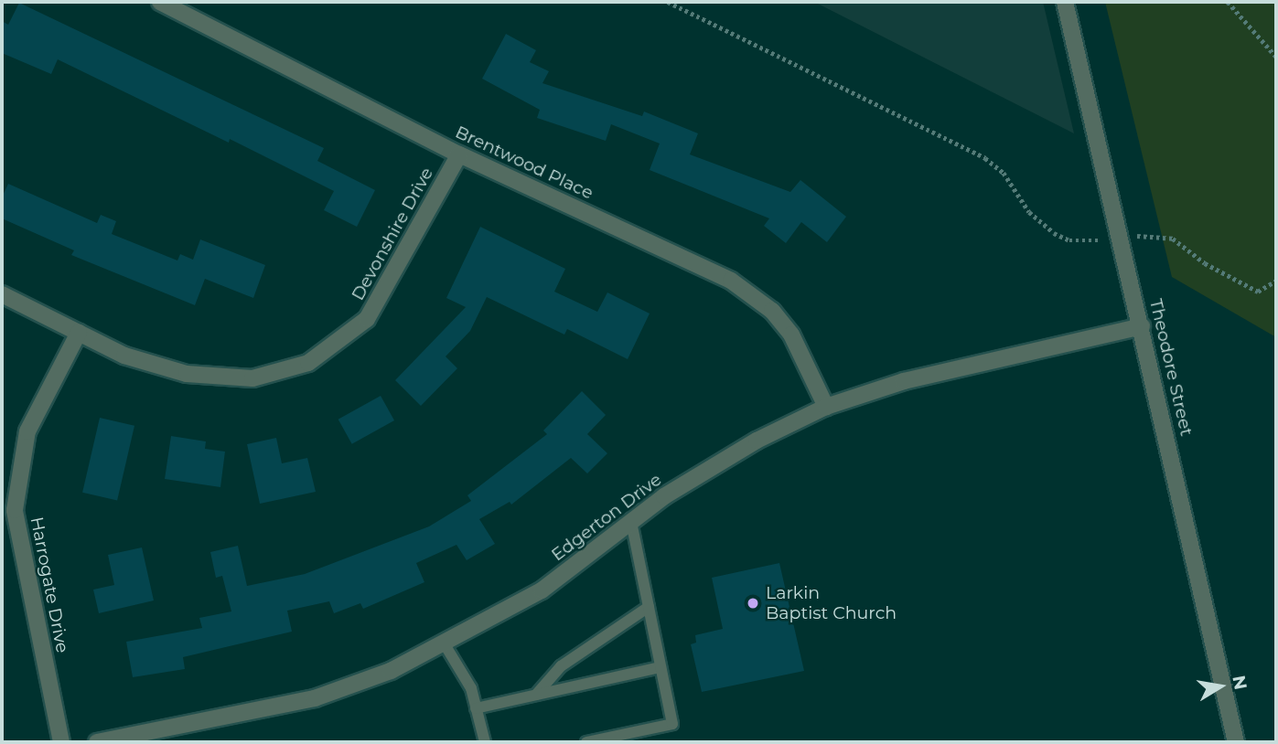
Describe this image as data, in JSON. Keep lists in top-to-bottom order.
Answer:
{
  "streets": {
    "street": [
      "Brentwood Place",
      "Devonshire Drive",
      "Theodore Street",
      "Edgerton Drive",
      "Harrogate Drive"
    ]
  },
  "crossings": [
    ["Brentwood Place", "Devonshire Drive"],
    ["Brentwood Place", "Edgerton Drive"],
    ["Devonshire Drive", "Harrogate Drive"],
    ["Theodore Street", "Edgerton Drive"]
  ],
  "places": ["Larkin Baptist Church"],
  "north": "right"
}
